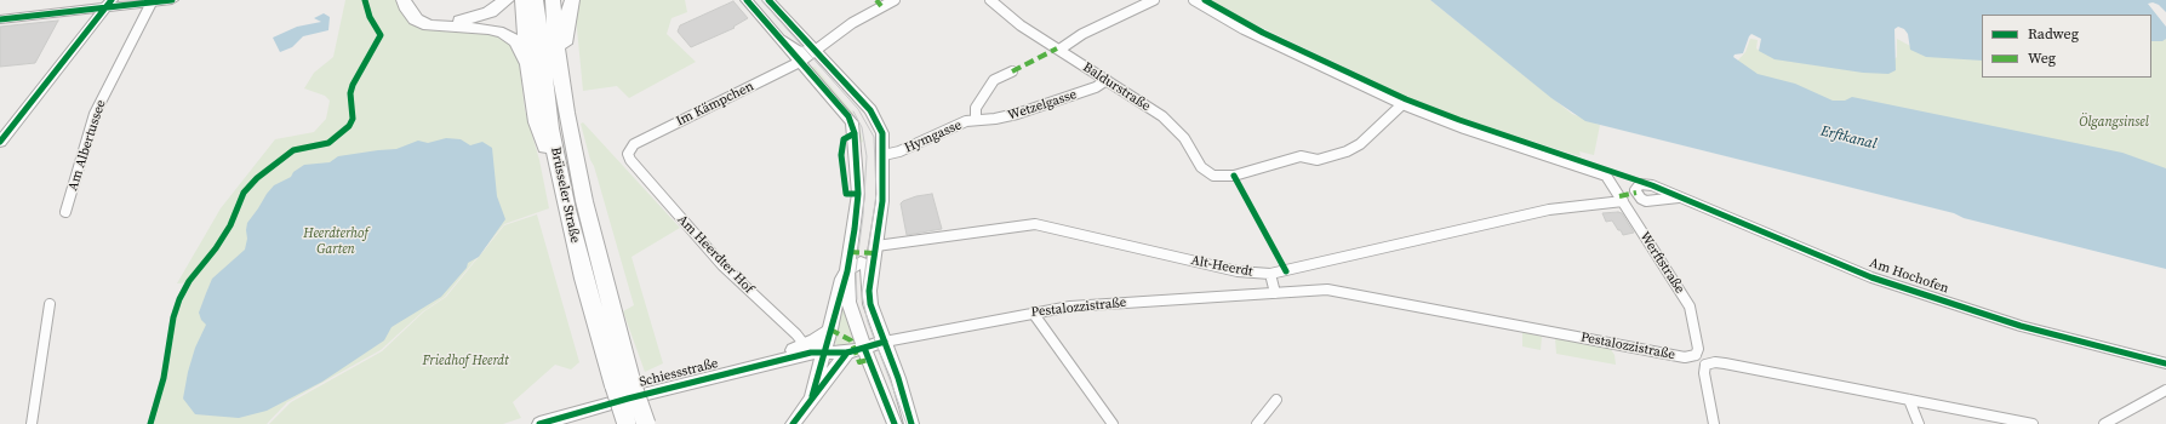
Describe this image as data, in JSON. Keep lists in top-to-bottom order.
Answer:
{
  "streets": {
    "highway": ["Brüsseler Straße"],
    "main road": ["Schiessstraße"],
    "street": [
      "Baldurstraße",
      "Im Kämpchen",
      "Wetzelgasse",
      "Hymgasse",
      "Am Albertussee",
      "Am Heerdter Hof",
      "Werftstraße",
      "Alt-Heerdt",
      "Am Hochofen",
      "Pestalozzistraße"
    ]
  },
  "crossings": [
    ["Baldurstraße", "Wetzelgasse"],
    ["Baldurstraße", "Werftstraße"],
    ["Im Kämpchen", "Am Heerdter Hof"],
    ["Wetzelgasse", "Hymgasse"],
    ["Am Heerdter Hof", "Schiessstraße"],
    ["Werftstraße", "Alt-Heerdt"],
    ["Werftstraße", "Pestalozzistraße"],
    ["Pestalozzistraße", "Schiessstraße"]
  ],
  "water": ["Erftkanal"],
  "parks": ["Ölgangsinsel", "Heerdterhof Garten", "Friedhof Heerdt"],
  "legend": ["Radweg", "Weg"]
}
